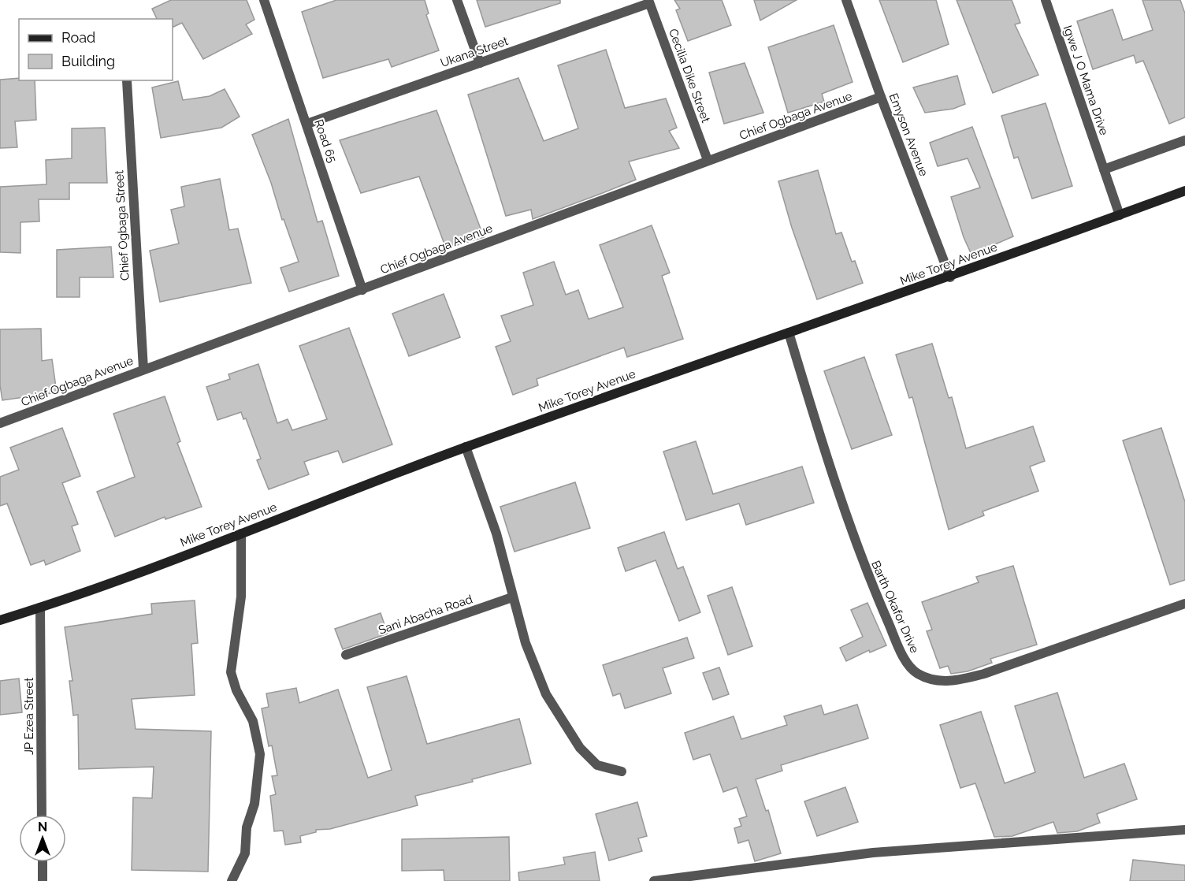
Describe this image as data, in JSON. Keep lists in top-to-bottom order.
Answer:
{
  "streets": {
    "main road": ["Mike Torey Avenue"],
    "street": [
      "Ukana Street",
      "Cecilia Dike Street",
      "Igwe J O Mama Drive",
      "Chief Ogbaga Avenue",
      "Emyson Avenue",
      "Road 65",
      "Chief Ogbaga Street",
      "Barth Okafor Drive",
      "Sani Abacha Road",
      "JP Ezea Street"
    ]
  },
  "crossings": [
    ["Ukana Street", "Cecilia Dike Street"],
    ["Ukana Street", "Road 65"],
    ["Cecilia Dike Street", "Chief Ogbaga Avenue"],
    ["Igwe J O Mama Drive", "Mike Torey Avenue"],
    ["Chief Ogbaga Avenue", "Emyson Avenue"],
    ["Chief Ogbaga Avenue", "Road 65"],
    ["Chief Ogbaga Avenue", "Chief Ogbaga Street"],
    ["Emyson Avenue", "Mike Torey Avenue"],
    ["Mike Torey Avenue", "Barth Okafor Drive"],
    ["Mike Torey Avenue", "JP Ezea Street"]
  ],
  "legend": ["Road", "Building"],
  "north": "top"
}
